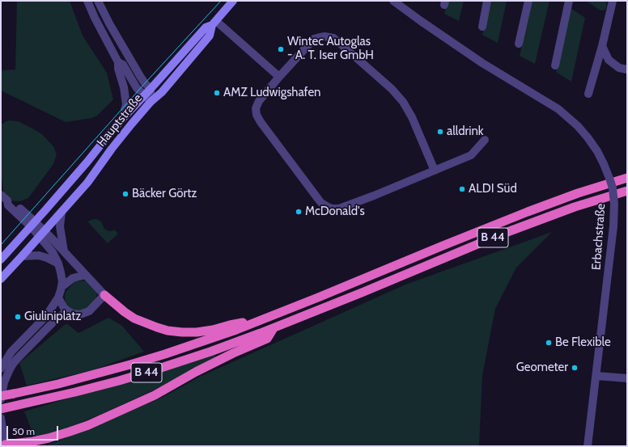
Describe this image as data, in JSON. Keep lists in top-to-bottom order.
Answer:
{
  "streets": {
    "highway": ["B 44"],
    "main road": ["Hauptstraße"],
    "street": ["Erbachstraße"]
  },
  "places": [
    "Wintec Autoglas - A. T. Iser GmbH",
    "AMZ Ludwigshafen",
    "alldrink",
    "ALDI Süd",
    "Bäcker Görtz",
    "McDonald's",
    "Giuliniplatz",
    "Be Flexible",
    "Geometer"
  ],
  "scale_bar": "50 m"
}
